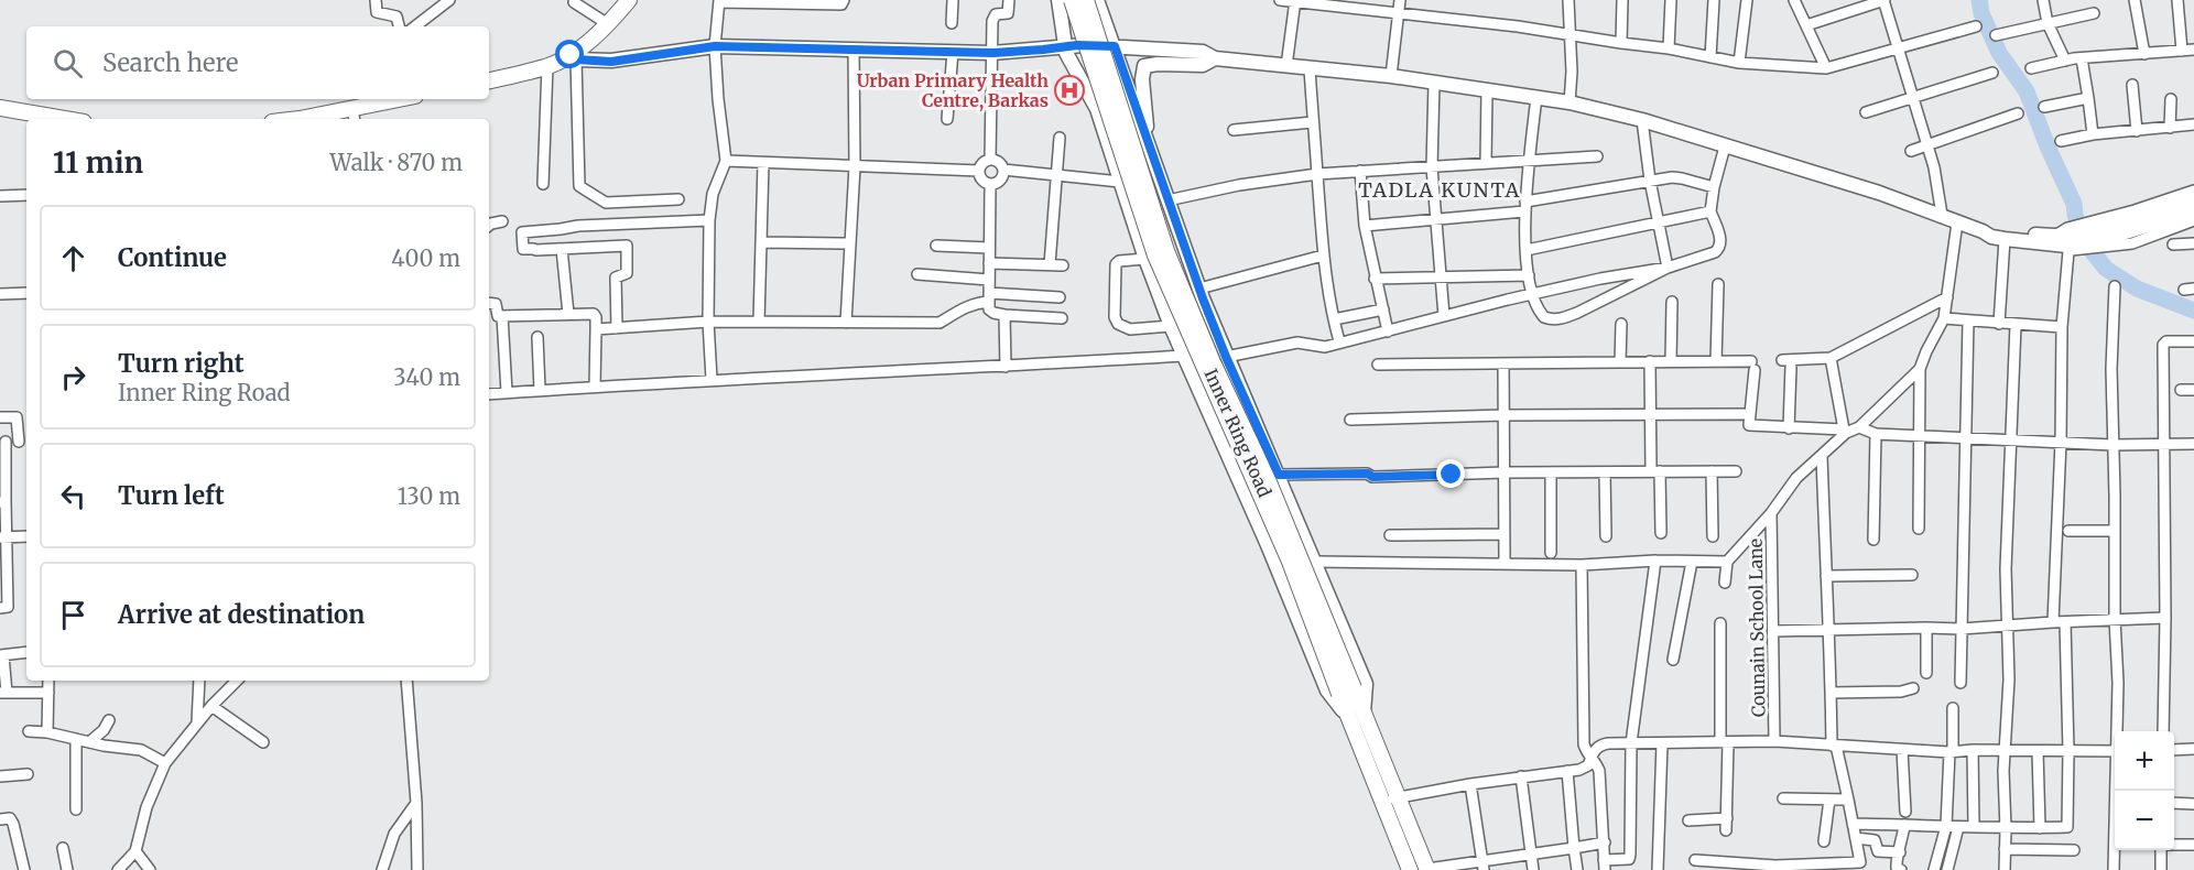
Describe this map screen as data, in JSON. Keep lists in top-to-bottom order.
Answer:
{
  "streets": {
    "highway": ["Inner Ring Road"],
    "street": ["Counain School Lane"]
  },
  "districts": ["TADLA KUNTA"],
  "places": {
    "hospital": ["Urban Primary Health Centre, Barkas"]
  },
  "page": {
    "search": "Search here",
    "heading": ["11 min", "Walk · 870 m"],
    "list": [
      ["Continue", "400 m"],
      ["Turn right", "Inner Ring Road", "340 m"],
      ["Turn left", "130 m"],
      "Arrive at destination"
    ],
    "map_buttons": ["+", "−"]
  }
}
